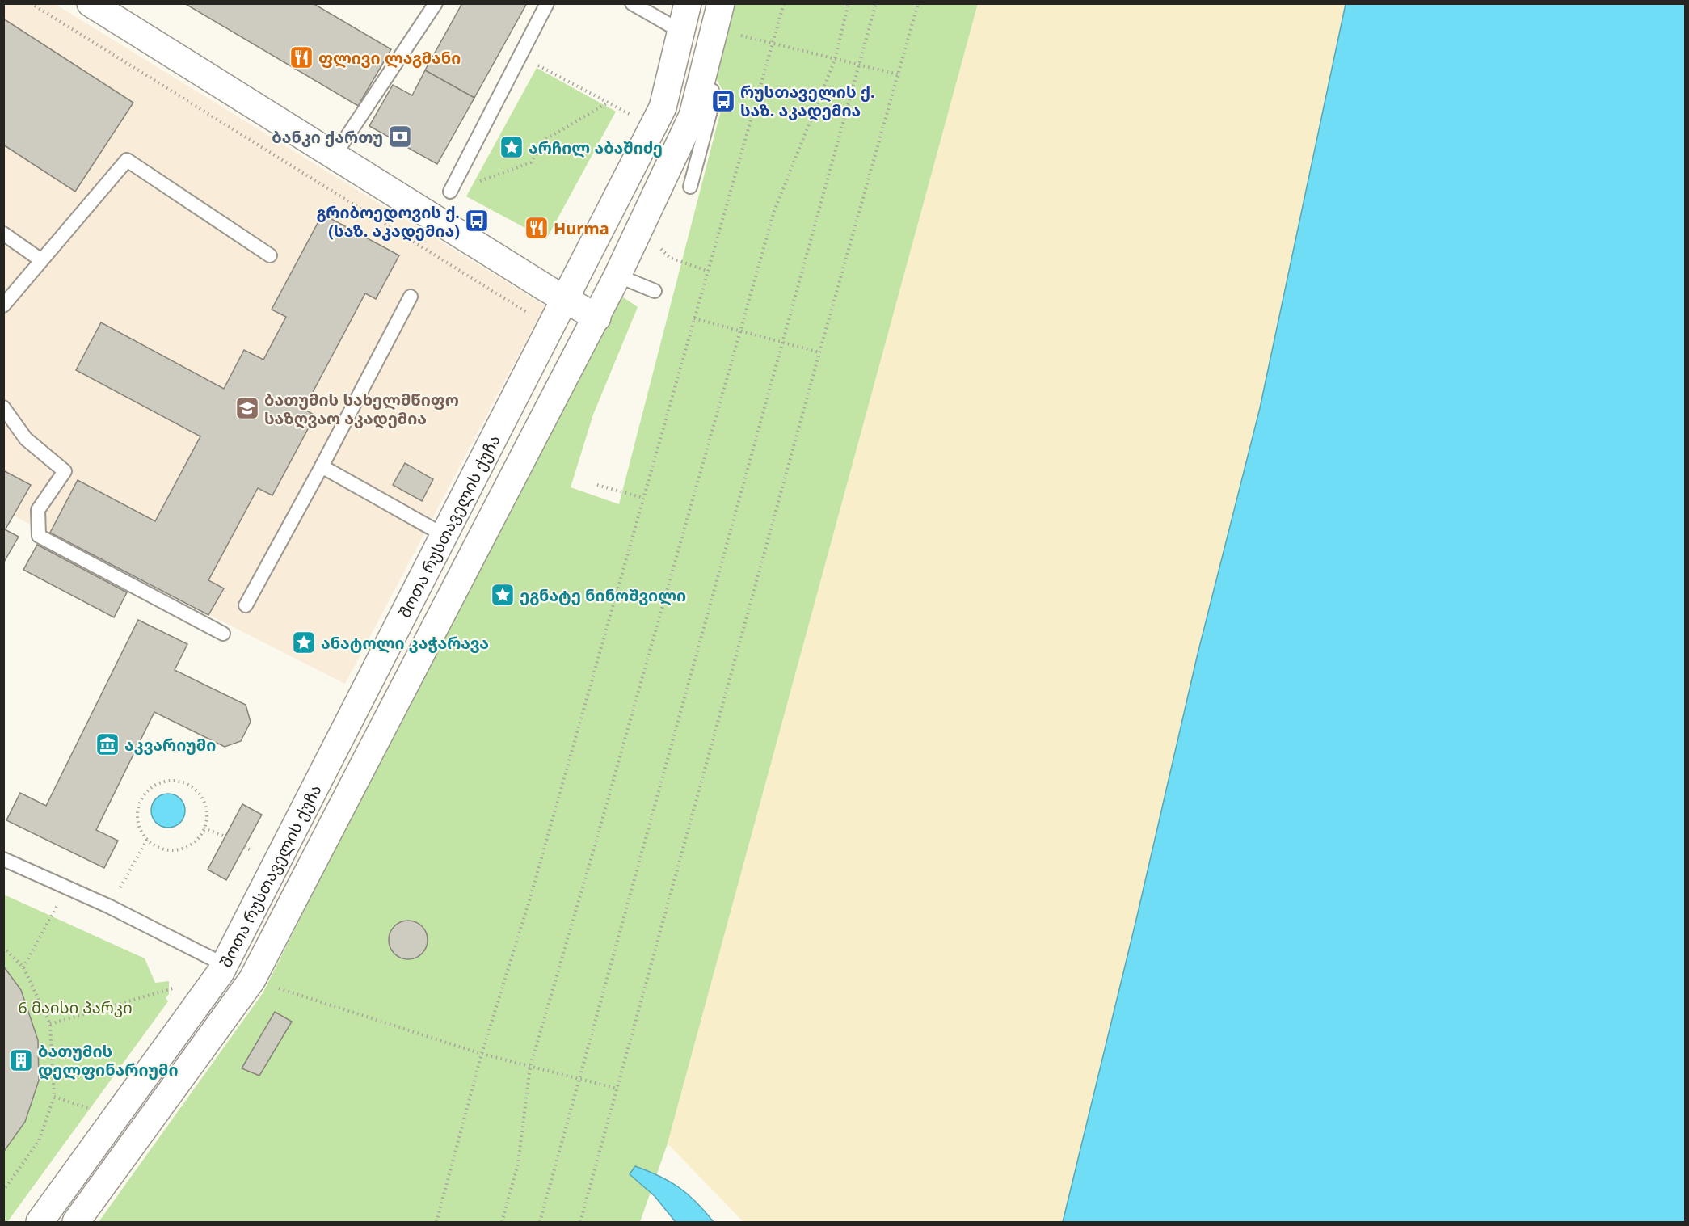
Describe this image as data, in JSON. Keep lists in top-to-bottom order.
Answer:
{
  "streets": {
    "main road": ["შოთა რუსთაველის ქუჩა"]
  },
  "parks": ["6 მაისი პარკი"],
  "places": {
    "restaurant": ["ფლივი ლაგმანი", "Hurma"],
    "bus stop": ["რუსთაველის ქ. საზ. აკადემია", "გრიბოედოვის ქ. (საზ. აკადემია)"],
    "bank": ["ბანკი ქართუ"],
    "place": ["არჩილ აბაშიძე", "ეგნატე ნინოშვილი", "ანატოლი კაჭარავა"],
    "school or university": ["ბათუმის სახელმწიფო საზღვაო აკადემია"],
    "museum": ["აკვარიუმი"],
    "building": ["ბათუმის დელფინარიუმი"]
  }
}
